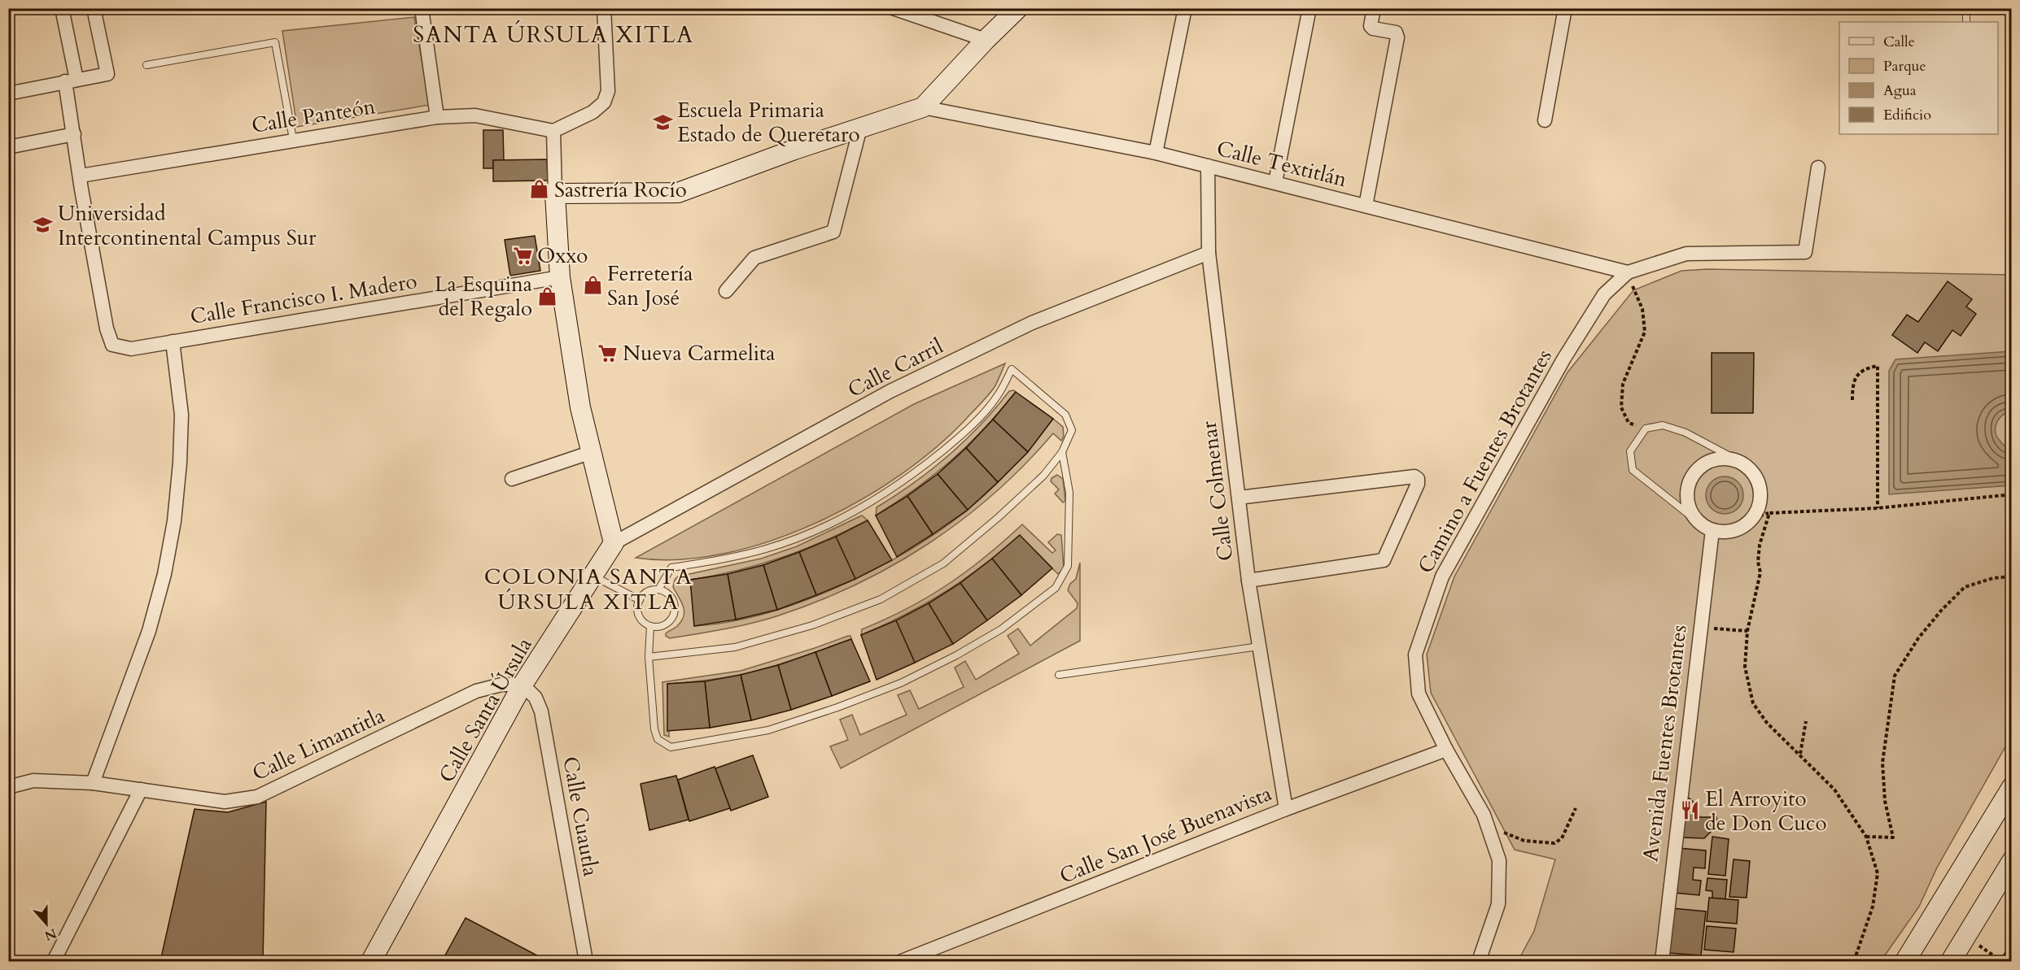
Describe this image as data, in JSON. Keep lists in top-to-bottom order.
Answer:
{
  "streets": {
    "street": [
      "Calle Panteón",
      "Calle Textitlán",
      "Calle Francisco I. Madero",
      "Calle Carril",
      "Camino a Fuentes Brotantes",
      "Calle Colmenar",
      "Calle Santa Úrsula",
      "Avenida Fuentes Brotantes",
      "Calle Limantitla",
      "Calle Cuautla",
      "Calle San José Buenavista"
    ]
  },
  "crossings": [
    ["Calle Panteón", "Calle Francisco I. Madero"],
    ["Calle Textitlán", "Camino a Fuentes Brotantes"],
    ["Calle Textitlán", "Calle Colmenar"],
    ["Calle Carril", "Calle Colmenar"],
    ["Calle Carril", "Calle Santa Úrsula"],
    ["Camino a Fuentes Brotantes", "Calle San José Buenavista"],
    ["Calle Colmenar", "Calle San José Buenavista"],
    ["Calle Santa Úrsula", "Calle Limantitla"],
    ["Calle Santa Úrsula", "Calle Cuautla"],
    ["Calle Limantitla", "Calle Cuautla"]
  ],
  "districts": ["SANTA ÚRSULA XITLA", "COLONIA SANTA ÚRSULA XITLA"],
  "places": {
    "school or university": ["Escuela Primaria Estado de Queretaro", "Universidad Intercontinental Campus Sur"],
    "shop": ["Sastrería Rocío", "Ferretería San José", "La Esquina del Regalo"],
    "supermarket": ["Oxxo", "Nueva Carmelita"],
    "restaurant": ["El Arroyito de Don Cuco"]
  },
  "legend": [
    "Calle",
    "Parque",
    "Agua",
    "Edificio"
  ],
  "north": "bottom"
}
